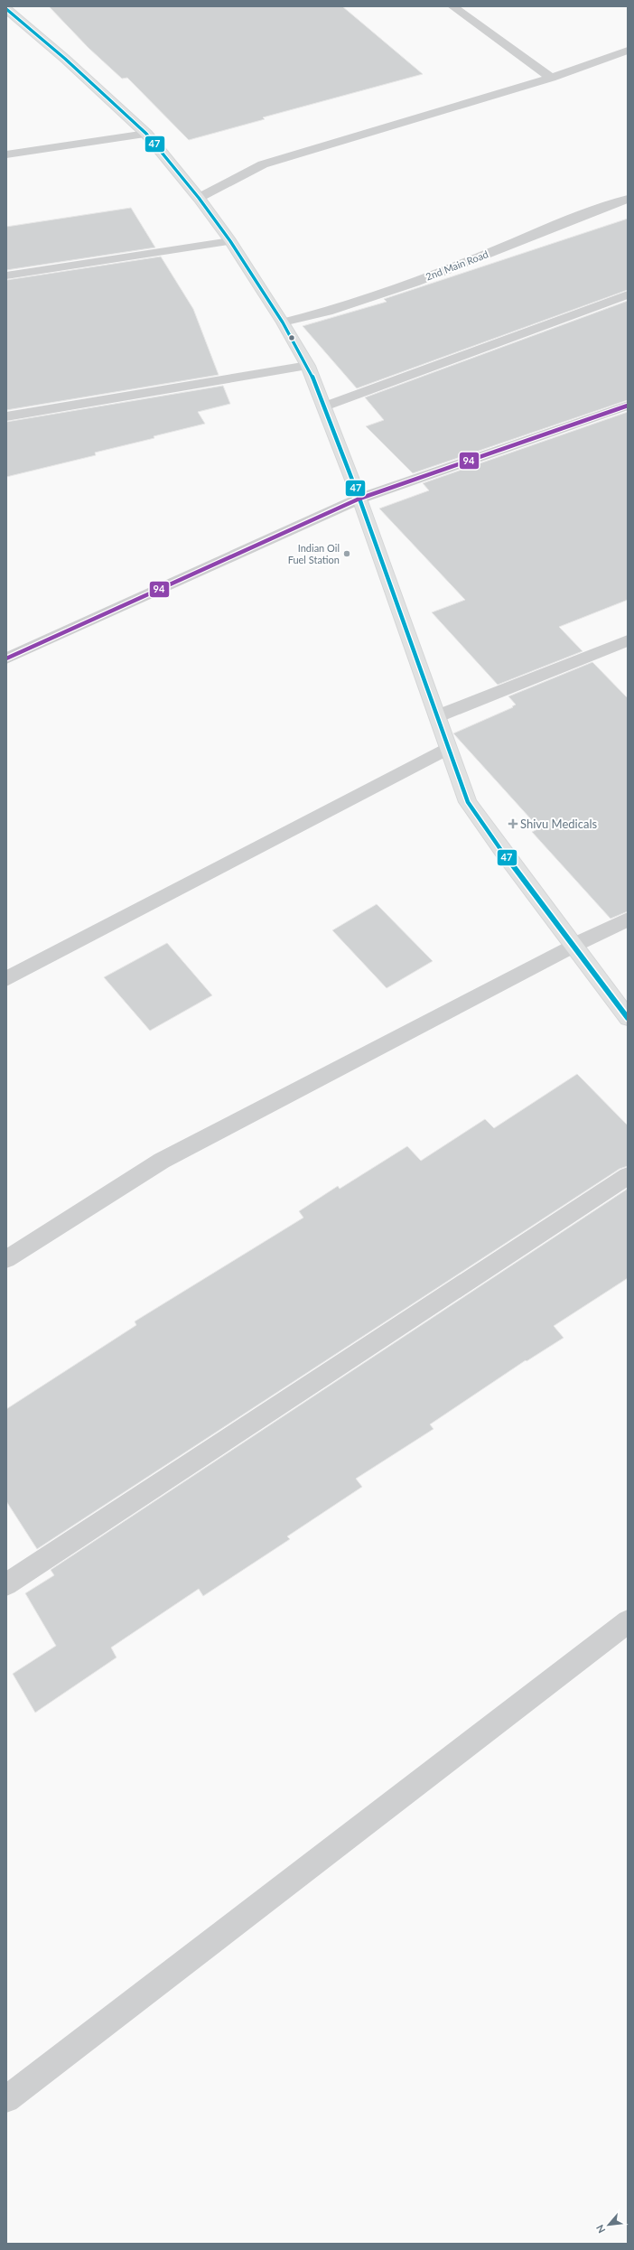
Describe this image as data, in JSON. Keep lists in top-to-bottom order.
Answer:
{
  "streets": {
    "street": ["2nd Main Road"]
  },
  "places": {
    "other": ["Indian Oil Fuel Station"],
    "health": ["Shivu Medicals"]
  },
  "lines": ["transit line 47", "transit line 94"],
  "north": "bottom left"
}
